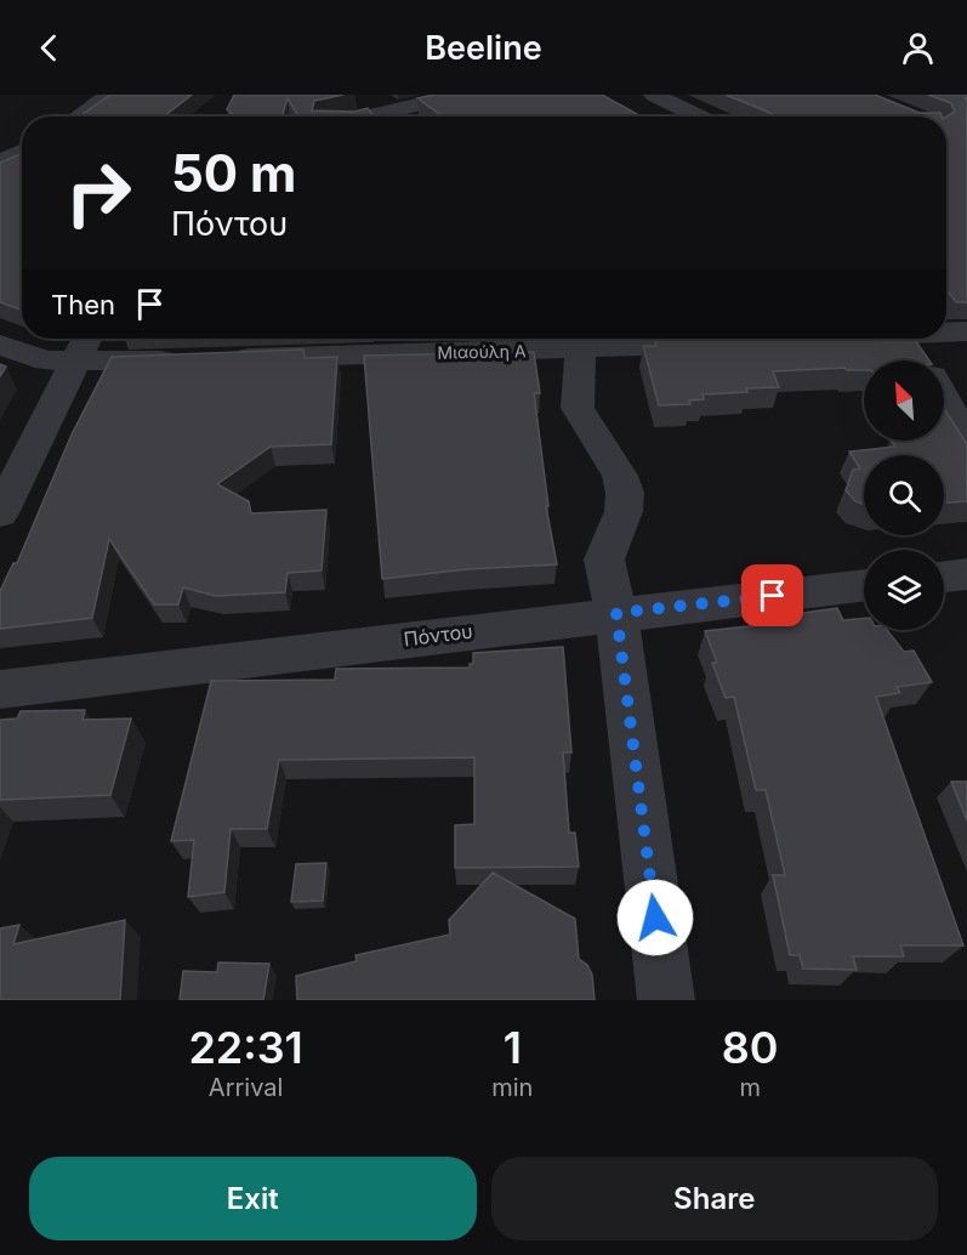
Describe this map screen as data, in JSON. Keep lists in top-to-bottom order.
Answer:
{
  "streets": {
    "street": ["Μιαούλη Α", "Πόντου"]
  },
  "north": "top left",
  "page": {
    "header": "Beeline",
    "turn": ["50 m", "Πόντου"],
    "then": "Then",
    "eta": [
      "22:31",
      "Arrival",
      "1",
      "min",
      "80",
      "m"
    ],
    "buttons": ["Exit", "Share"]
  }
}
